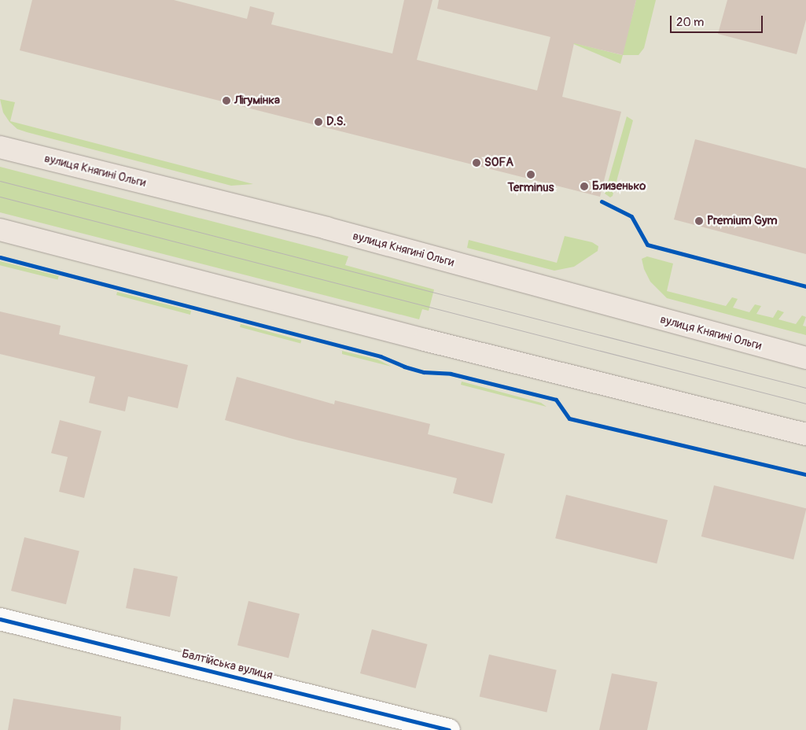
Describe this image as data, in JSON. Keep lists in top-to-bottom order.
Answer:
{
  "streets": {
    "main road": ["вулиця Княгині Ольги"],
    "street": ["Балтійська вулиця"]
  },
  "places": [
    "Лігумінка",
    "D.S.",
    "SOFA",
    "Terminus",
    "Близенько",
    "Premium Gym"
  ],
  "scale_bar": "20 m"
}
